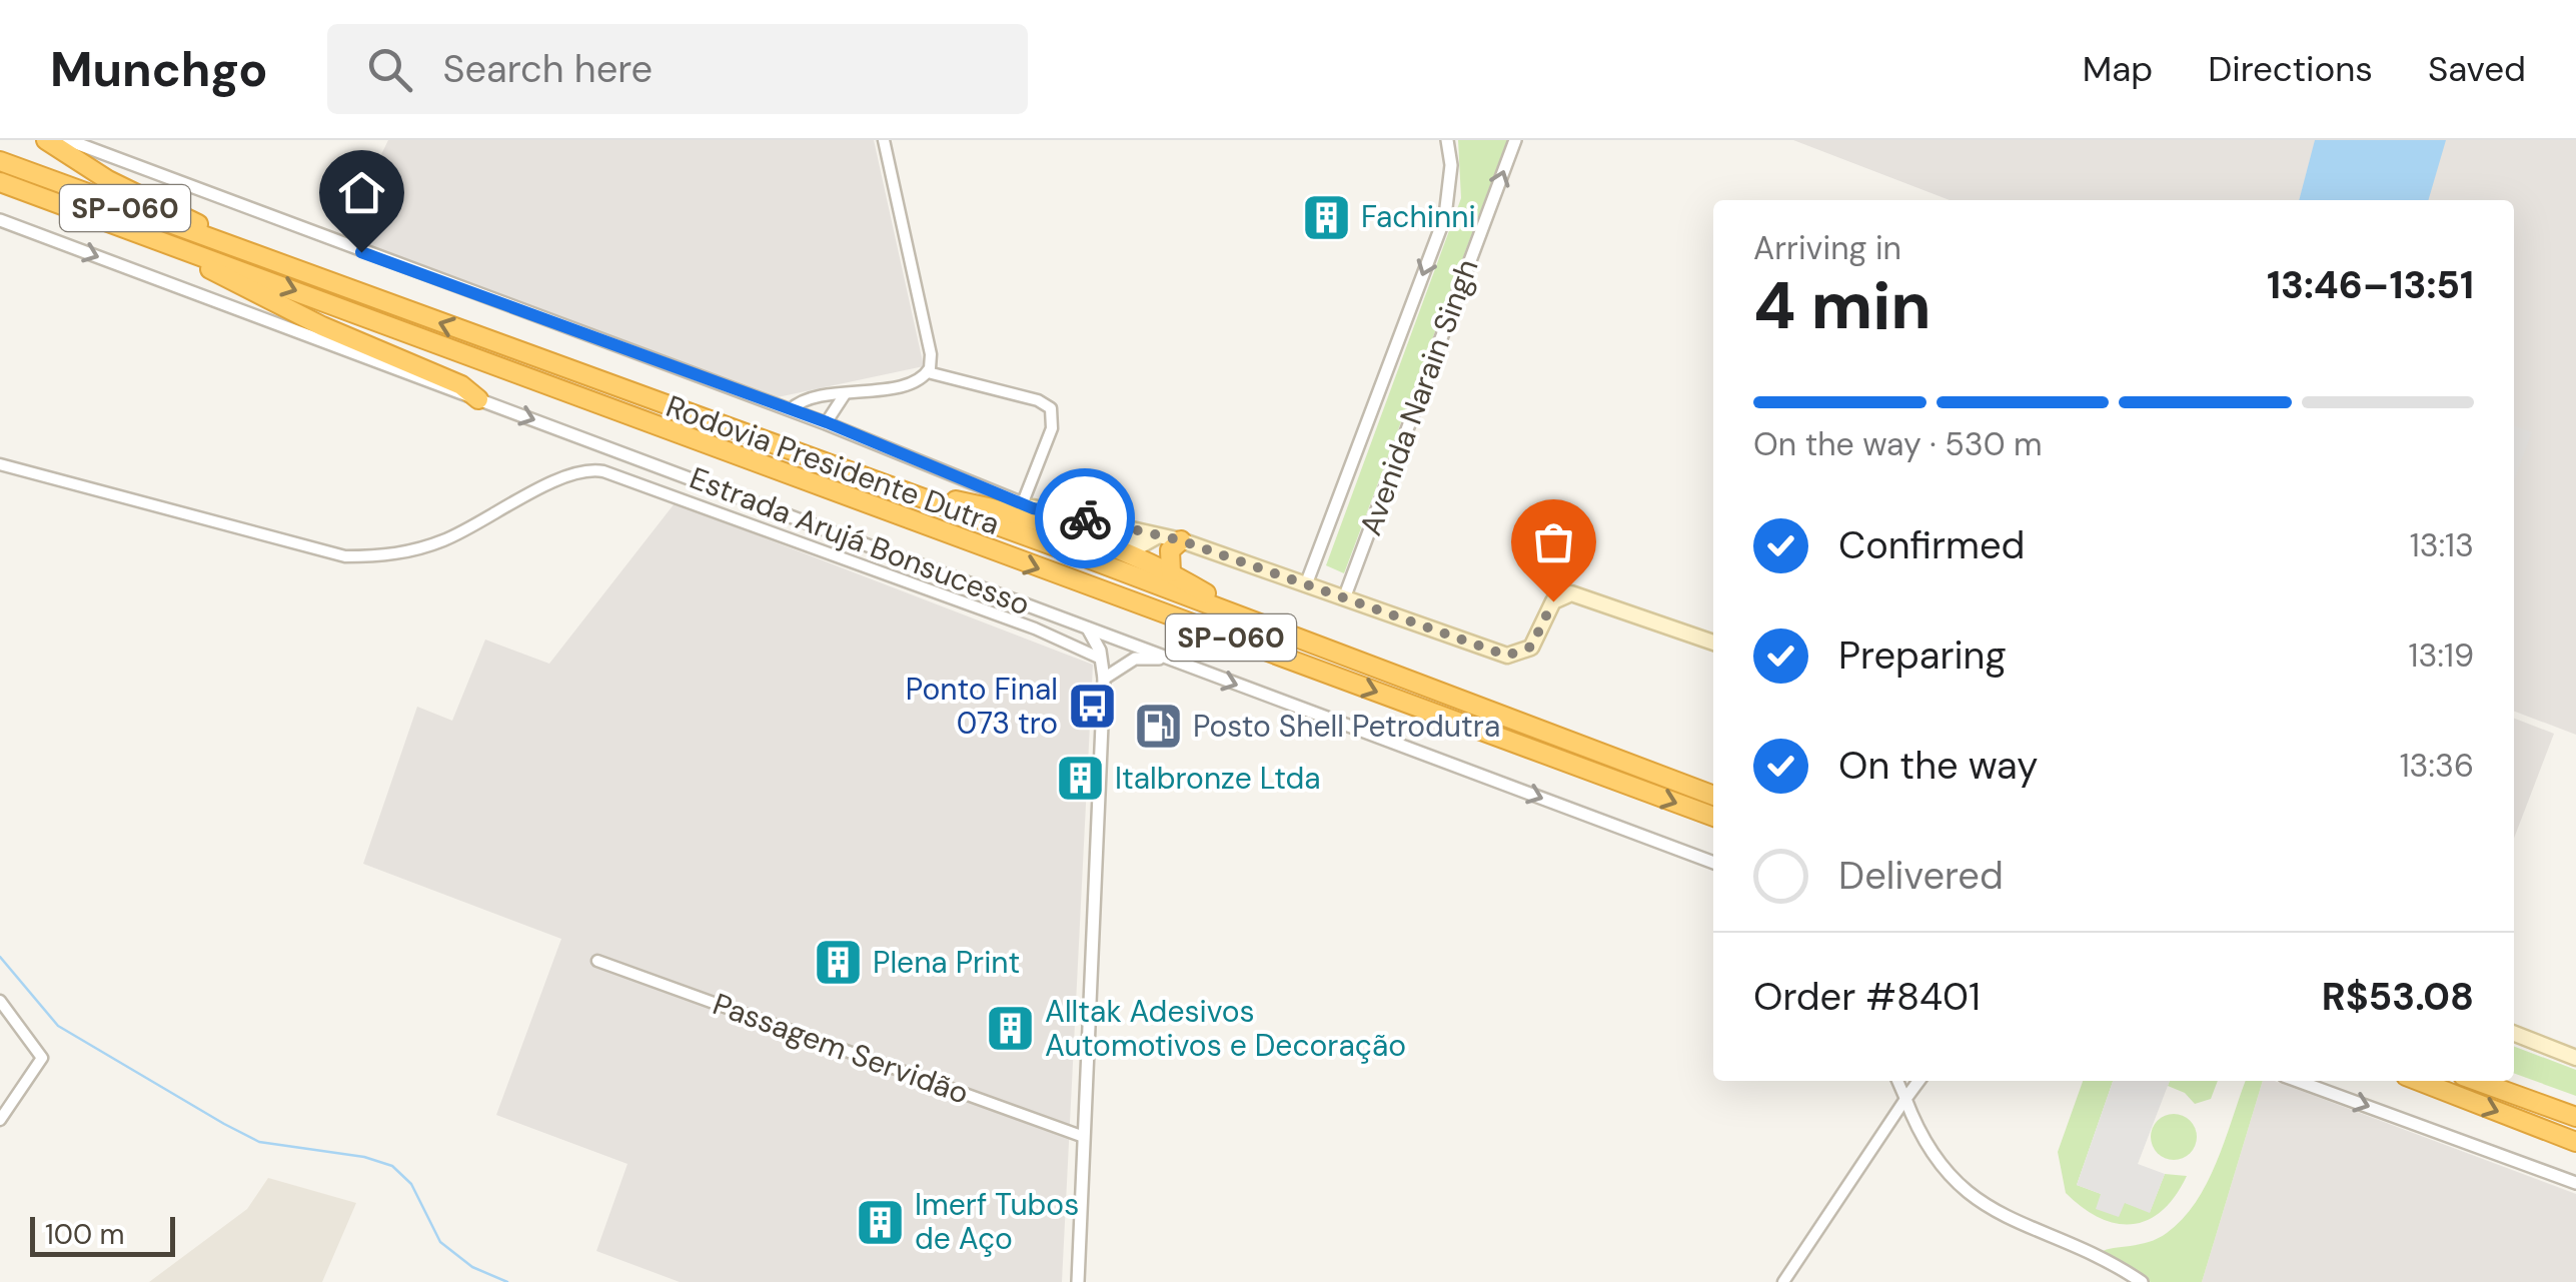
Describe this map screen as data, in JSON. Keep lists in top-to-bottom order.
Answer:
{
  "streets": {
    "highway": ["SP-060", "Rodovia Presidente Dutra"],
    "street": ["Avenida Narain Singh", "Estrada Arujá Bonsucesso", "Passagem Servidão"]
  },
  "places": {
    "building": [
      "Fachinni",
      "Italbronze Ltda",
      "Plena Print",
      "Alltak Adesivos Automotivos e Decoração",
      "Imerf Tubos de Aço"
    ],
    "bus stop": ["Ponto Final 073 tro"],
    "fuel station": ["Posto Shell Petrodutra"]
  },
  "scale_bar": "100 m",
  "page": {
    "header": "Munchgo",
    "search": "Search here",
    "nav": ["Map", "Directions", "Saved"],
    "heading": ["4 min", "Arriving in", "13:46–13:51"],
    "panel": ["Order #8401", "R$53.08"],
    "bar": "On the way · 530 m",
    "list": [
      ["Confirmed", "13:13"],
      ["Preparing", "13:19"],
      ["On the way", "13:36"],
      "Delivered"
    ],
    "scale": "100 m"
  }
}
